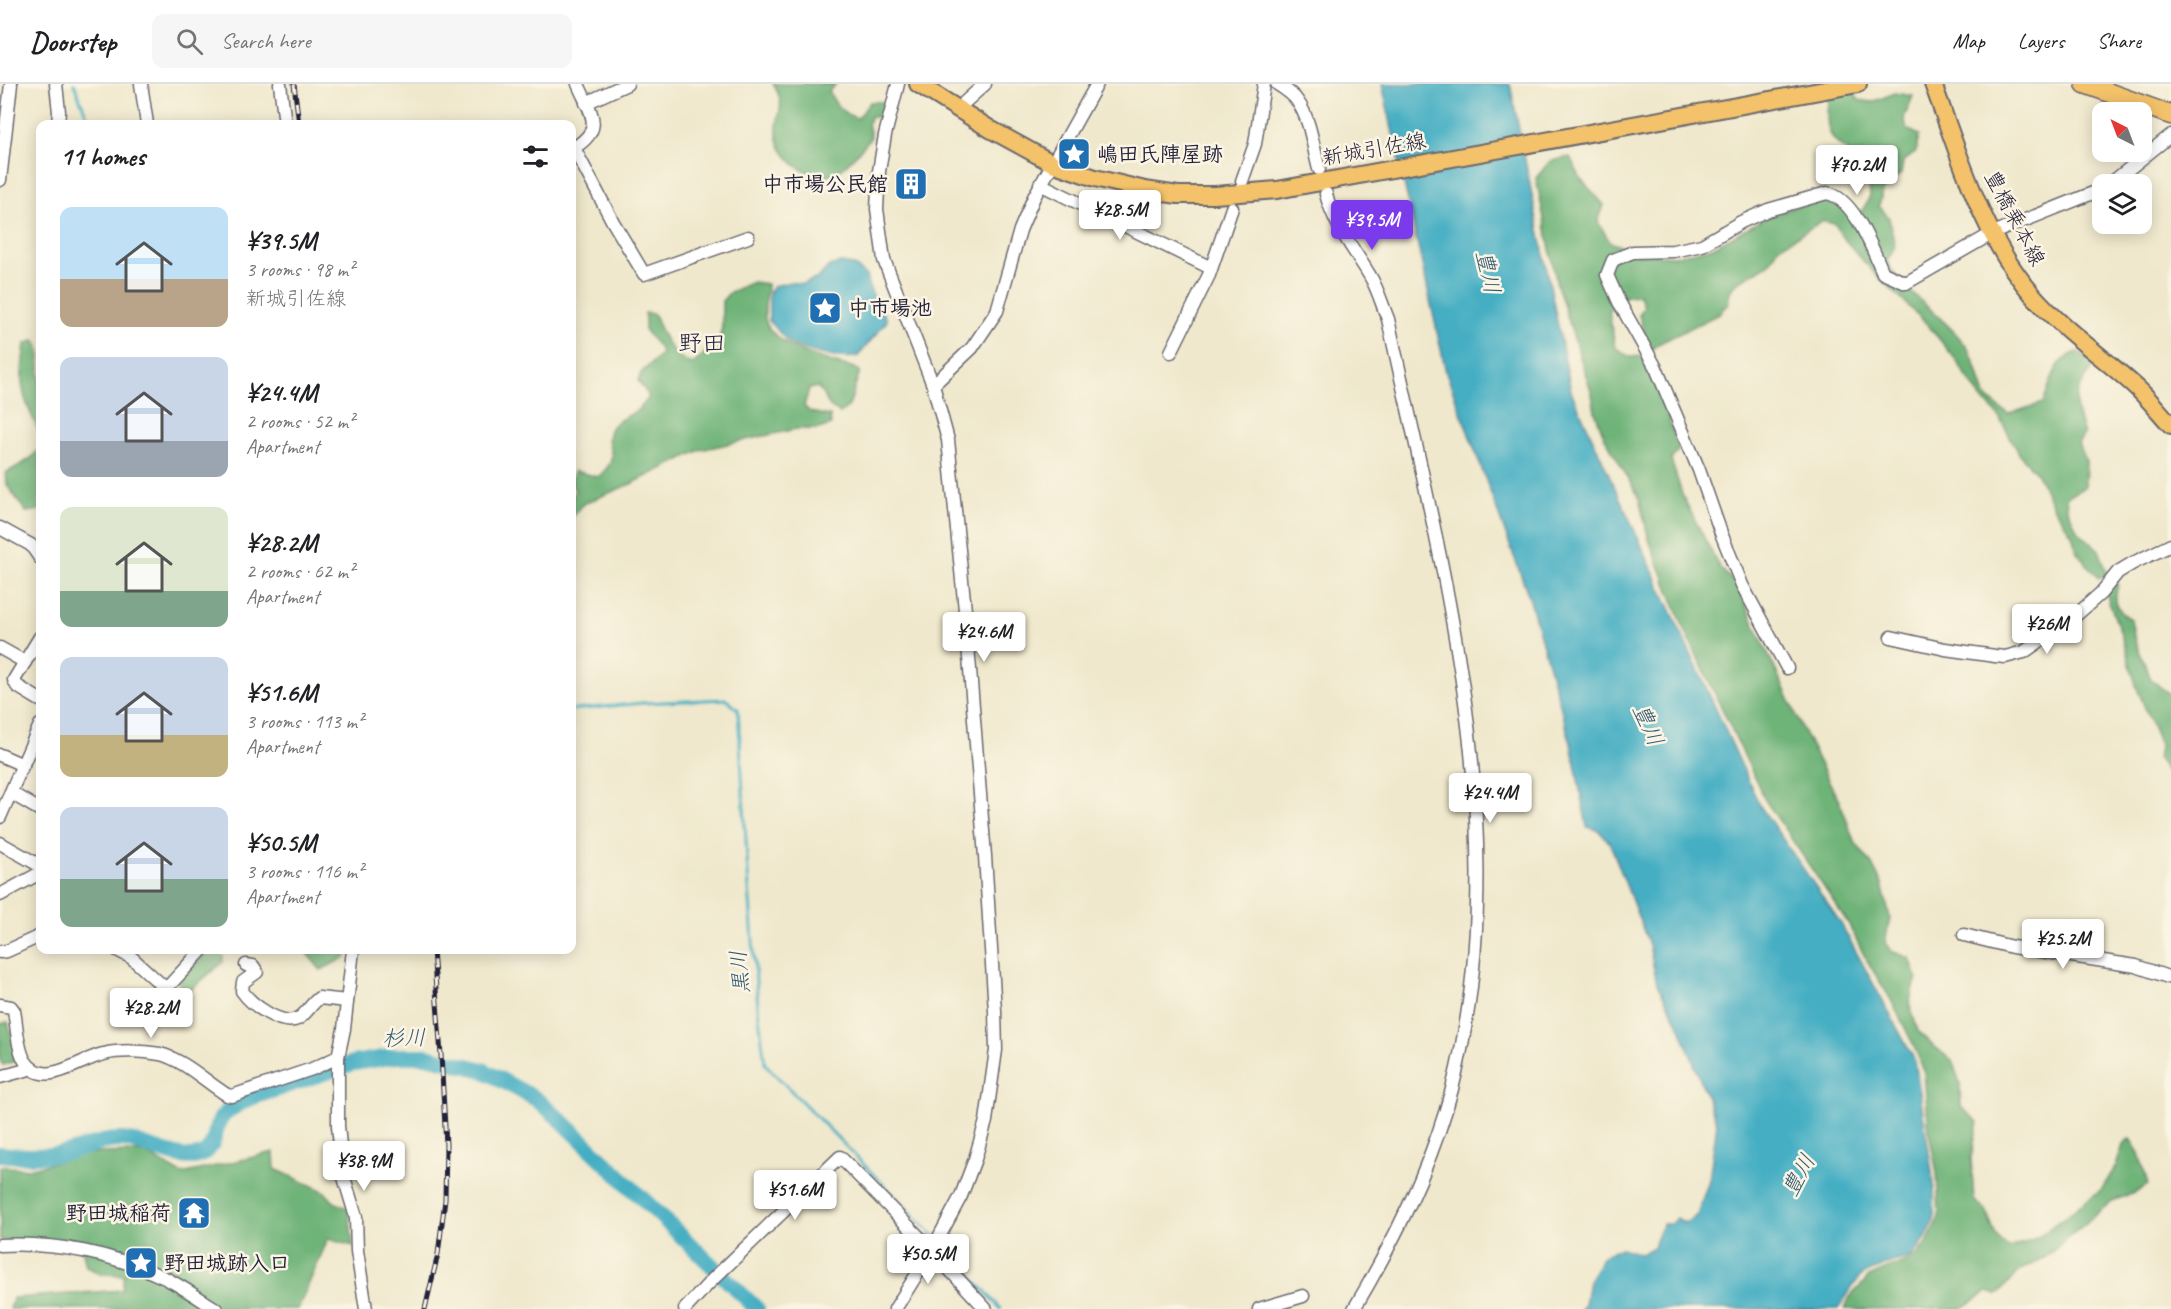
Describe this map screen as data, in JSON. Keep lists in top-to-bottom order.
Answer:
{
  "streets": {
    "main road": ["新城引佐線", "豊橋乗本線"]
  },
  "districts": ["野田"],
  "water": ["豊川", "黒川", "杉川"],
  "places": {
    "place": ["嶋田氏陣屋跡", "中市場池", "野田城跡入口"],
    "building": ["中市場公民館"],
    "temple": ["野田城稲荷"]
  },
  "north": "top left",
  "page": {
    "header": "Doorstep",
    "search": "Search here",
    "nav": ["Map", "Layers", "Share"],
    "heading": "11 homes",
    "price": [
      "¥70.2M",
      "¥28.5M",
      "¥39.5M",
      "¥26M",
      "¥24.6M",
      "¥24.4M",
      "¥25.2M",
      "¥28.2M",
      "¥38.9M",
      "¥51.6M",
      "¥50.5M"
    ],
    "list": [
      {
        "name": "¥39.5M",
        "note": "3 rooms · 98 m² · 新城引佐線"
      },
      {
        "name": "¥24.4M",
        "note": "2 rooms · 52 m² · Apartment"
      },
      {
        "name": "¥28.2M",
        "note": "2 rooms · 62 m² · Apartment"
      },
      {
        "name": "¥51.6M",
        "note": "3 rooms · 113 m² · Apartment"
      },
      {
        "name": "¥50.5M",
        "note": "3 rooms · 116 m² · Apartment"
      }
    ]
  }
}
